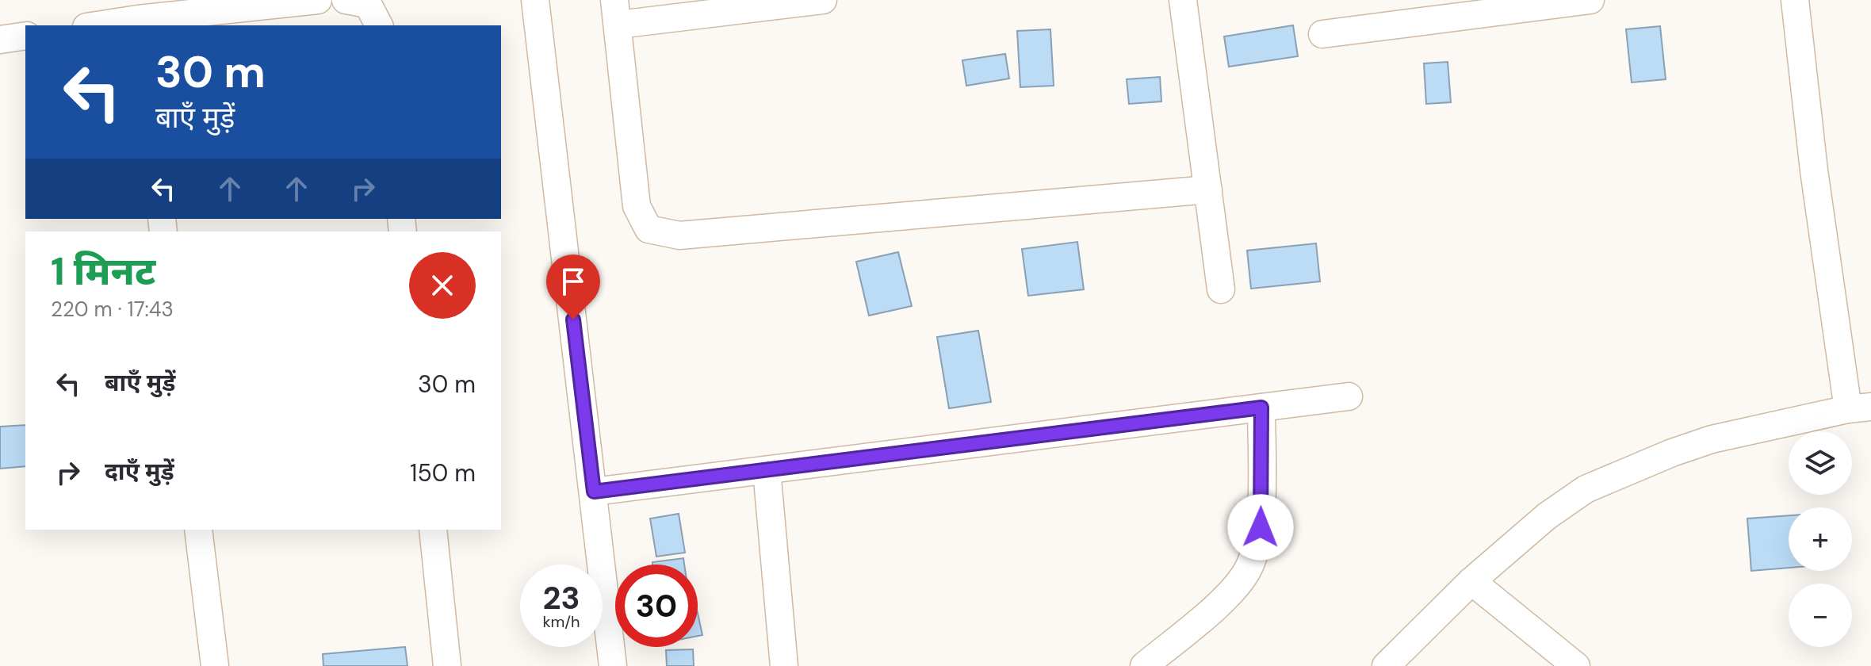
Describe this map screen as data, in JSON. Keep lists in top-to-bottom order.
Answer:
{
  "page": {
    "turn": ["30 m", "बाएँ मुड़ें"],
    "heading": ["1 मिनट", "220 m · 17:43"],
    "list": [
      {
        "name": "बाएँ मुड़ें",
        "value": "30 m"
      },
      {
        "name": "दाएँ मुड़ें",
        "value": "150 m"
      }
    ],
    "map_buttons": ["+", "−"],
    "speed": "23 km/h",
    "limit": "30"
  }
}
